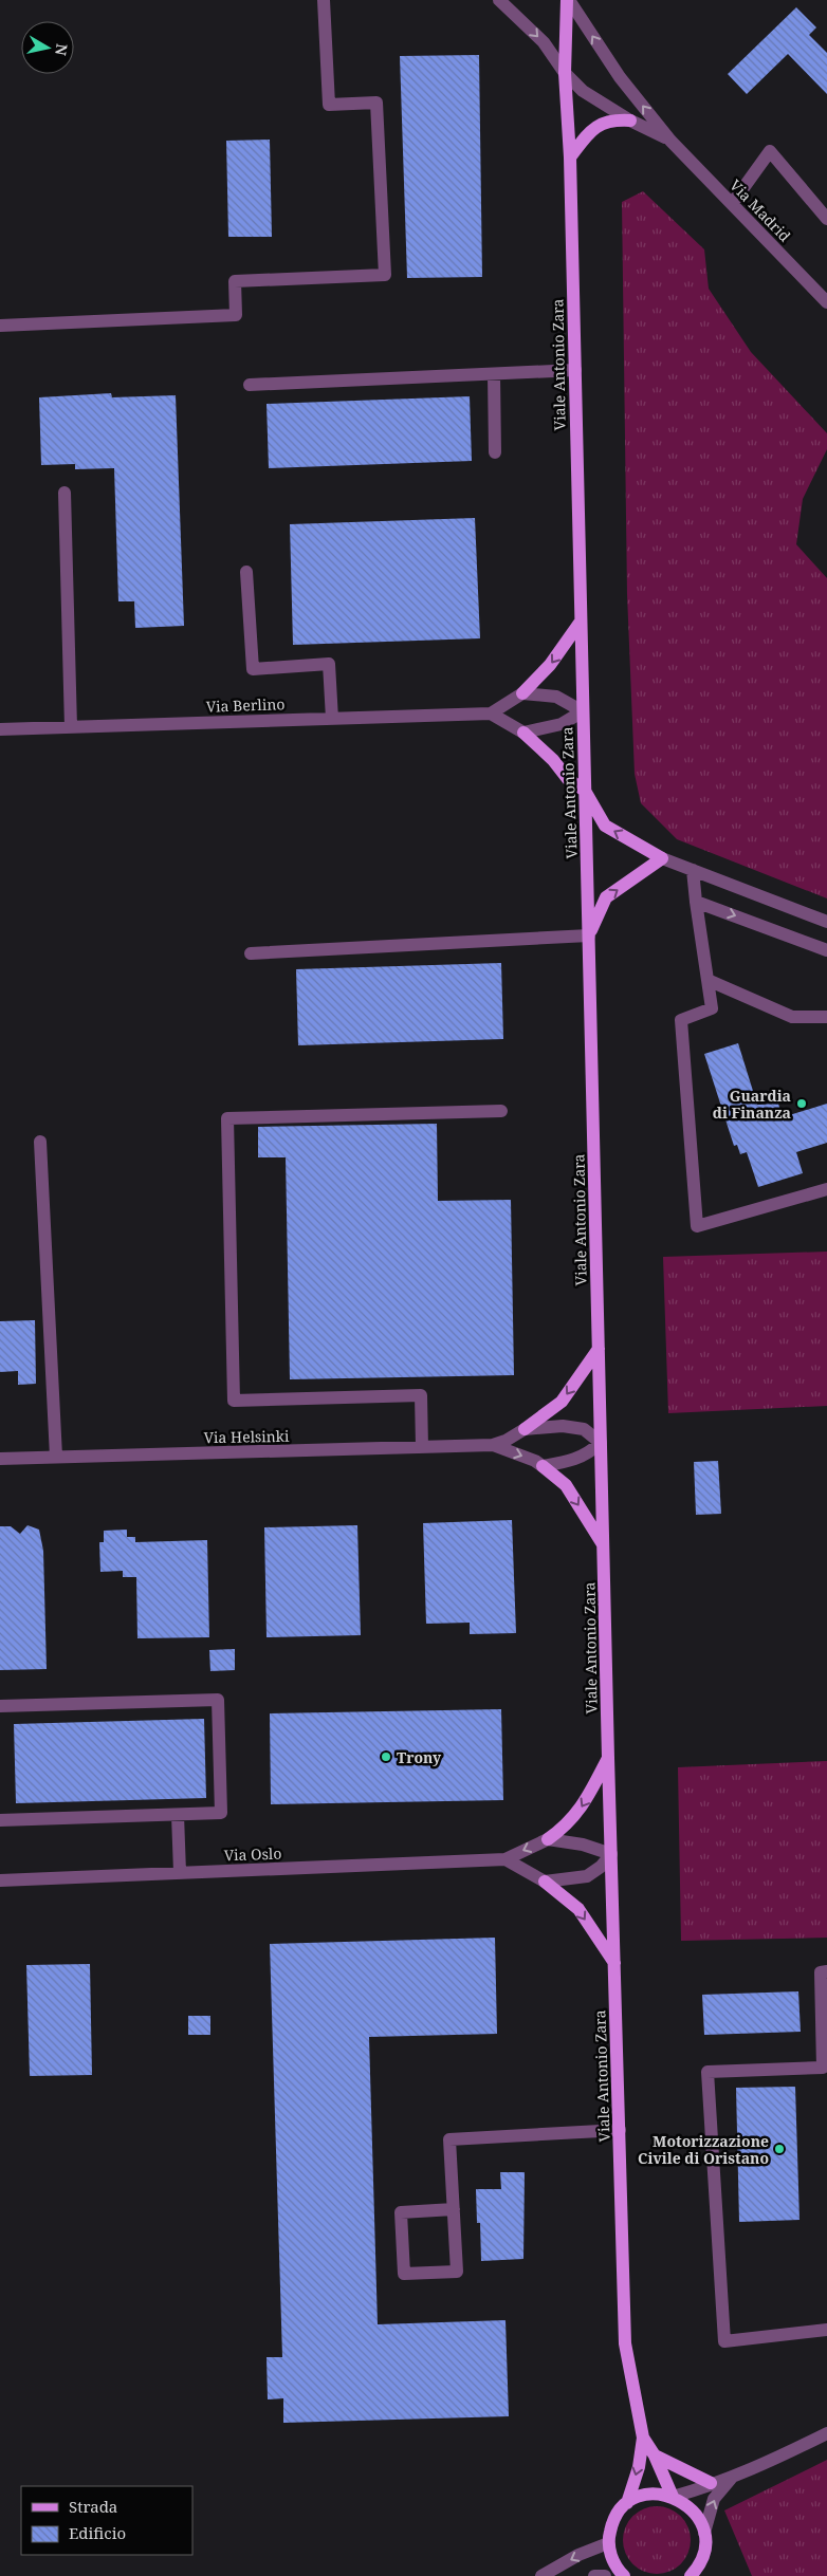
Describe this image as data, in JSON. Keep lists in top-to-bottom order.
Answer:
{
  "streets": {
    "main road": ["Viale Antonio Zara"],
    "street": [
      "Via Madrid",
      "Via Berlino",
      "Via Helsinki",
      "Via Oslo"
    ]
  },
  "crossings": [
    ["Via Madrid", "Viale Antonio Zara"],
    ["Viale Antonio Zara", "Via Helsinki"]
  ],
  "places": ["Guardia di Finanza", "Trony", "Motorizzazione Civile di Oristano"],
  "legend": ["Strada", "Edificio"],
  "north": "right"
}
